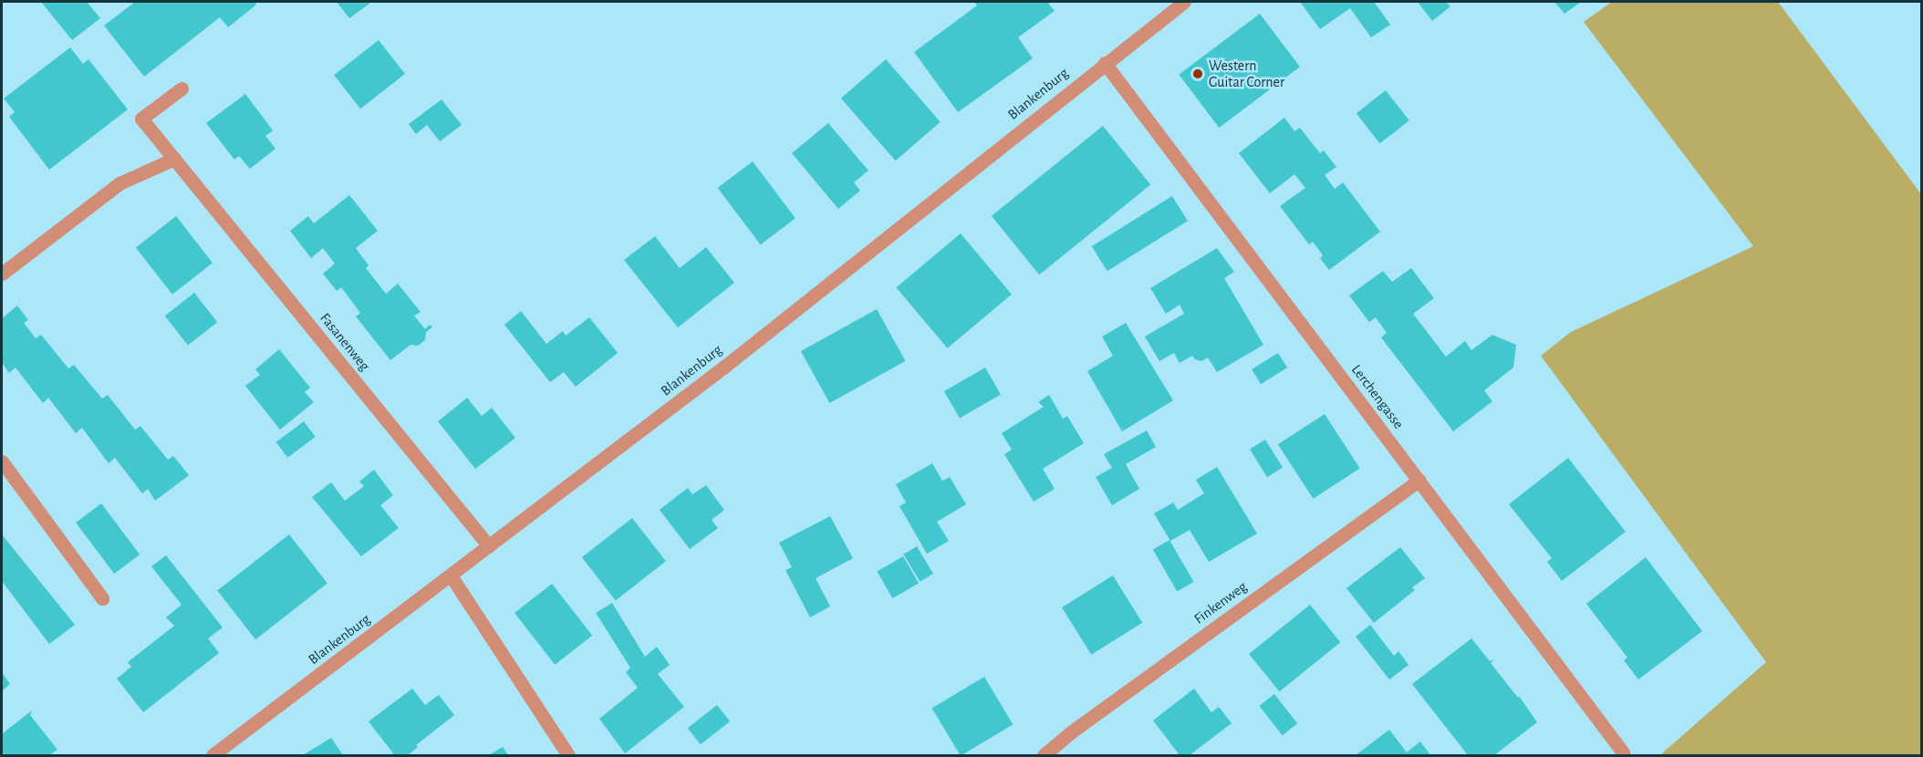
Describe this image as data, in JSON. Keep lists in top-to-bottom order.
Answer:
{
  "streets": {
    "street": [
      "Blankenburg",
      "Fasanenweg",
      "Lerchengasse",
      "Finkenweg"
    ]
  },
  "crossings": [
    ["Blankenburg", "Fasanenweg"],
    ["Blankenburg", "Lerchengasse"],
    ["Lerchengasse", "Finkenweg"]
  ],
  "places": ["Western Guitar Corner"]
}
